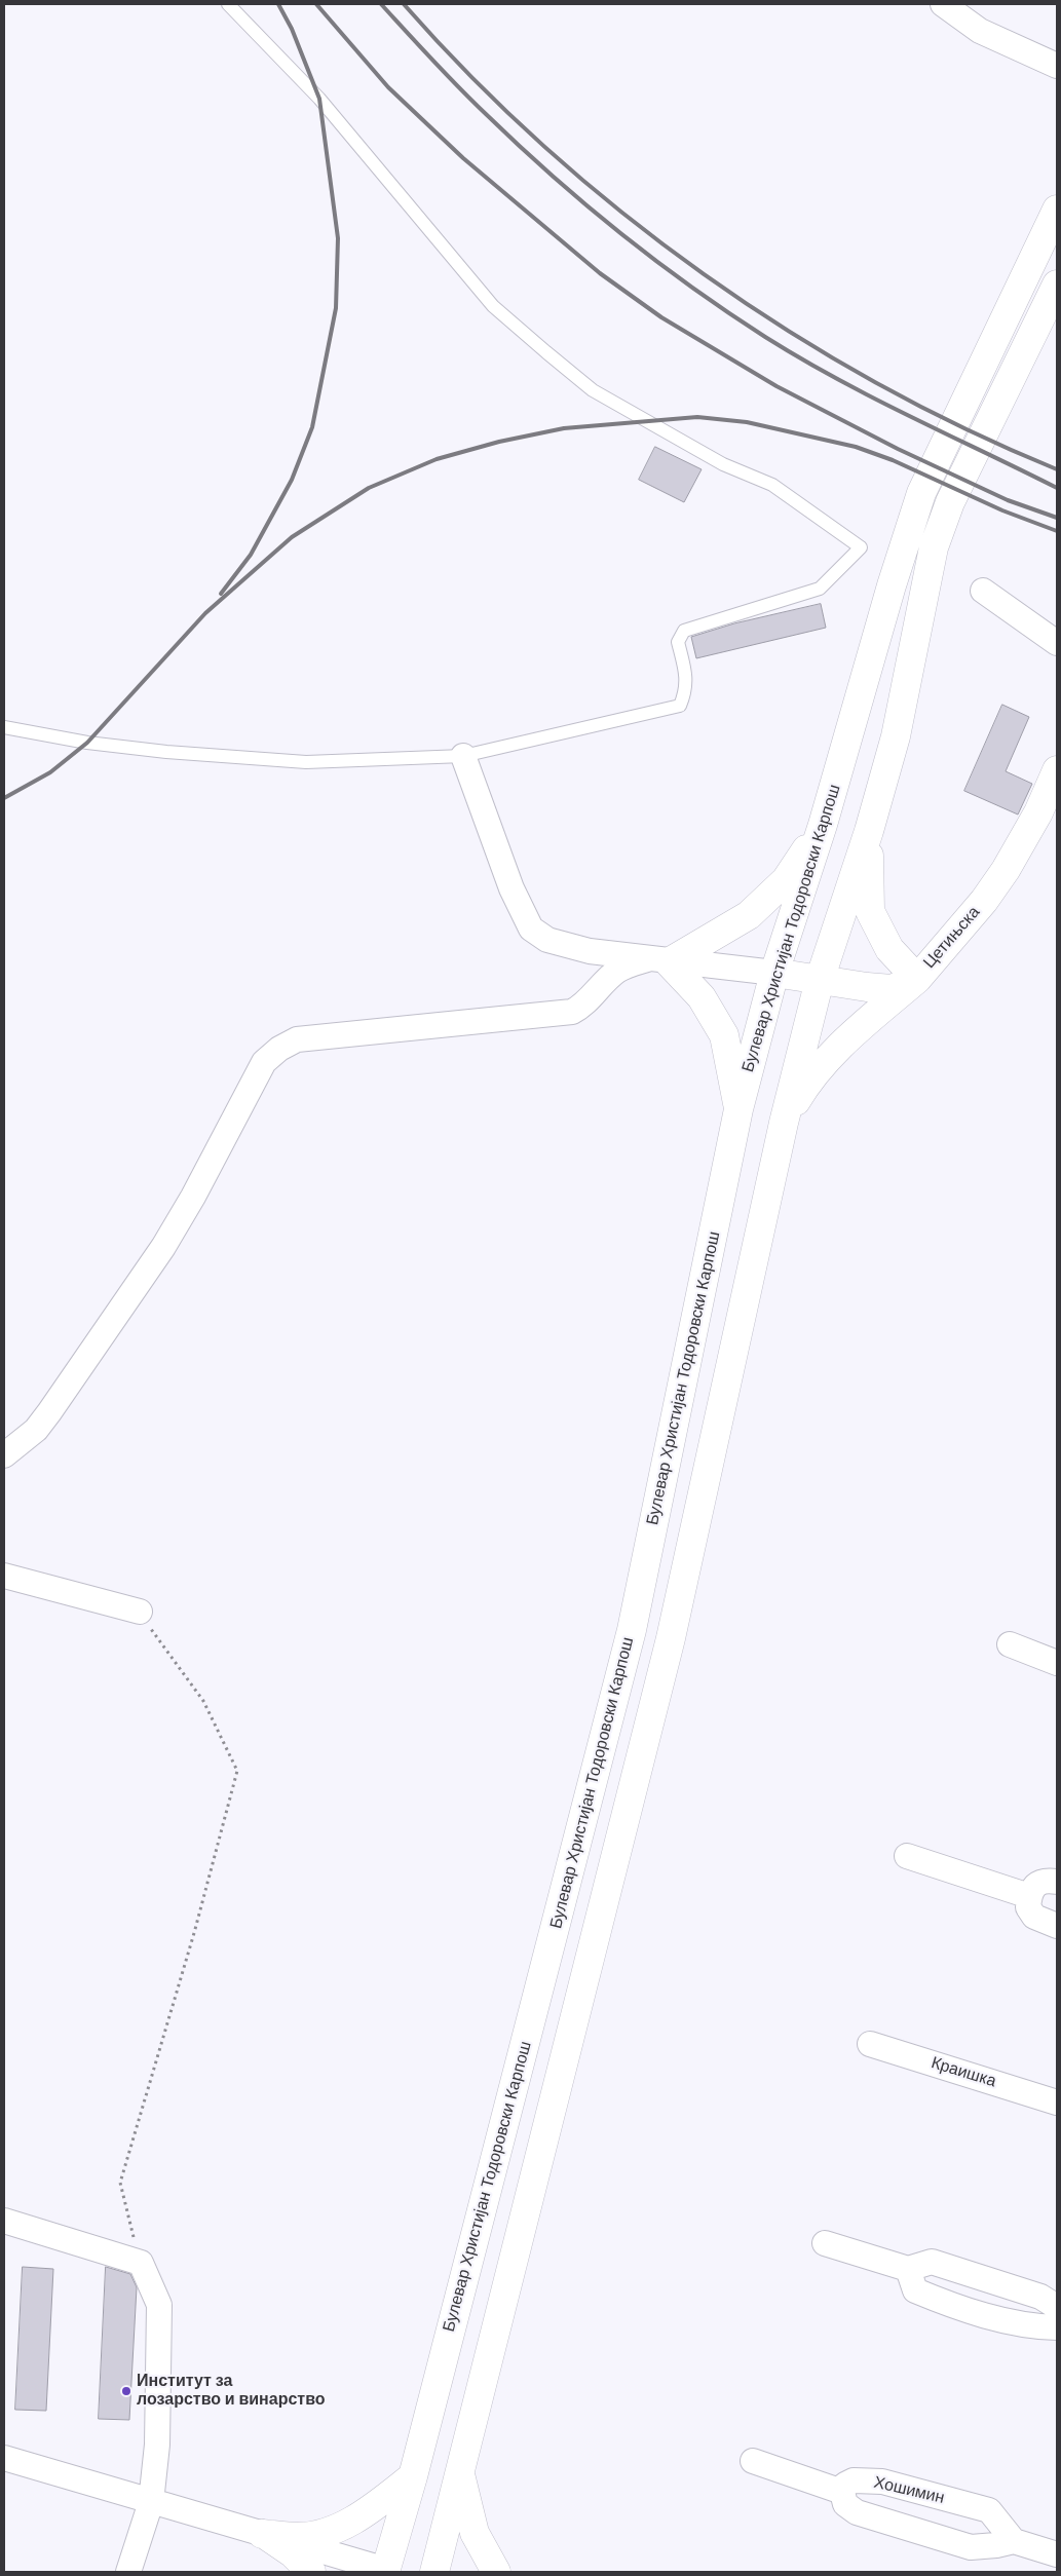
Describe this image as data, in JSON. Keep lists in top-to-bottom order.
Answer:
{
  "streets": {
    "street": [
      "Булевар Христијан Тодоровски Карпош",
      "Цетињска",
      "Краишка",
      "Хошимин"
    ]
  },
  "crossings": [
    ["Булевар Христијан Тодоровски Карпош", "Цетињска"]
  ],
  "places": ["Институт за лозарство и винарство"]
}
